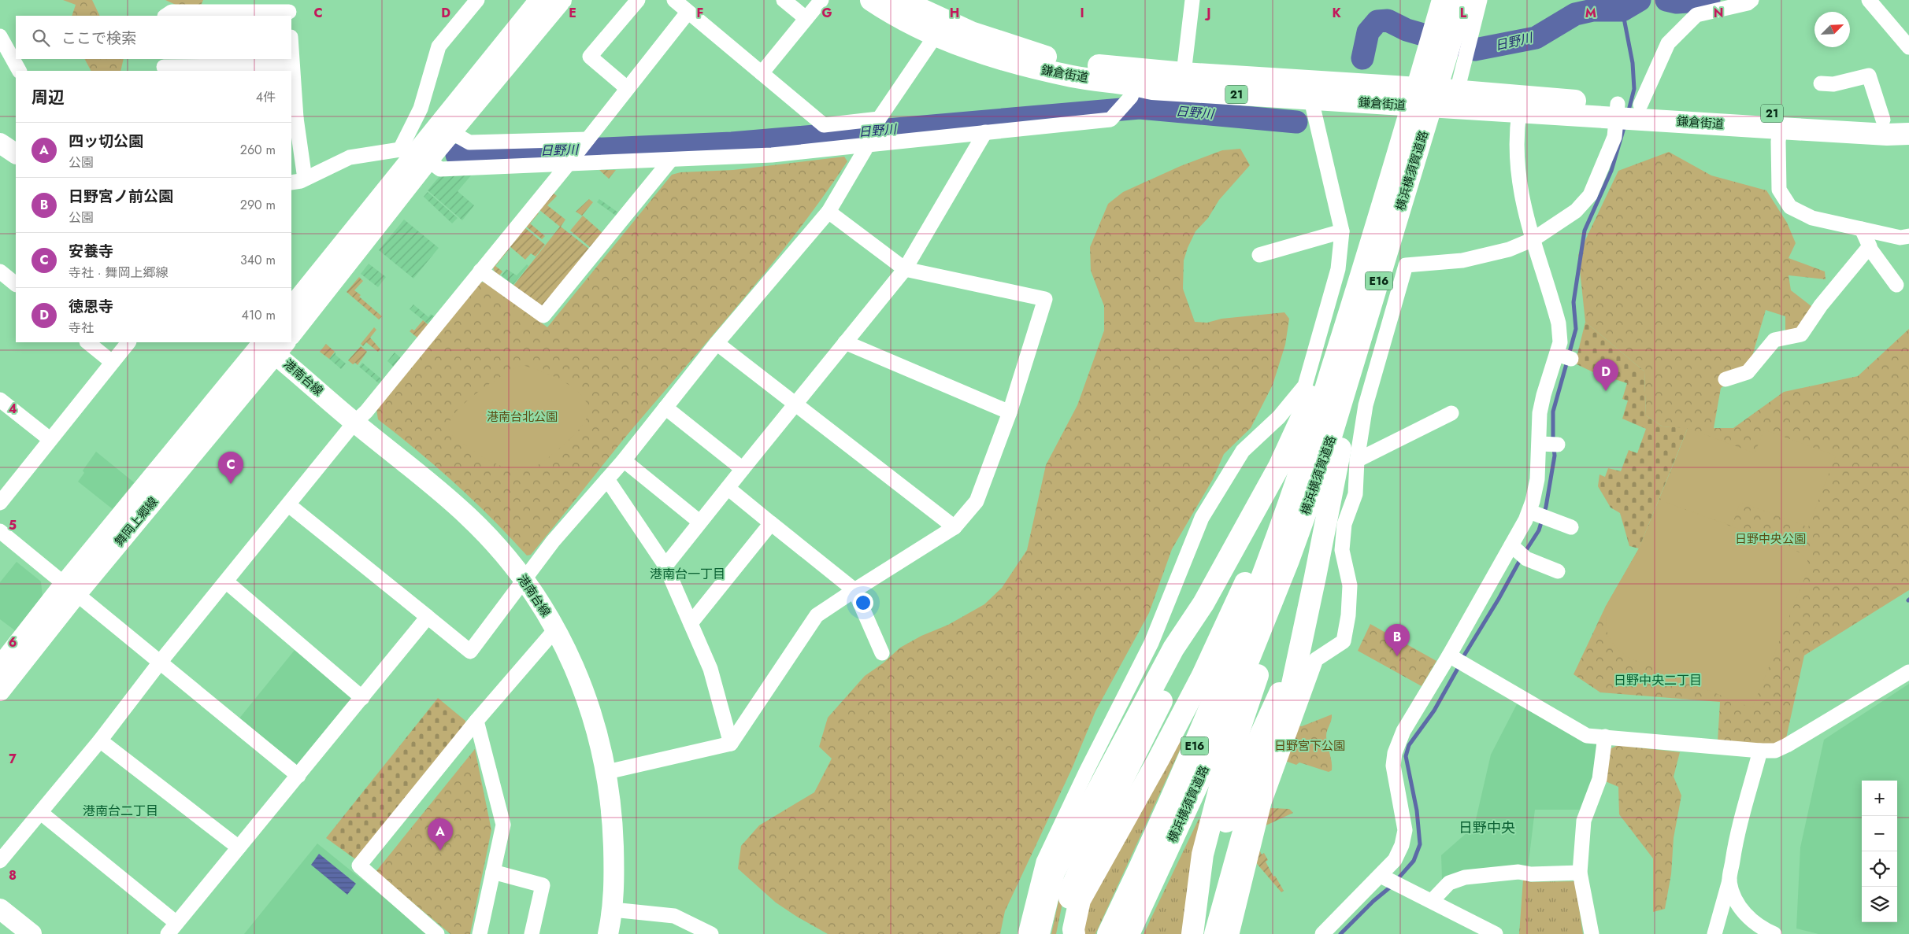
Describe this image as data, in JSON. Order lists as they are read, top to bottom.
{
  "streets": {
    "main road": [
      "鎌倉街道",
      "21",
      "横浜横須賀道路",
      "E16"
    ],
    "street": ["港南台線", "舞岡上郷線"]
  },
  "crossings": [
    ["港南台線", "舞岡上郷線"]
  ],
  "districts": [
    "港南台一丁目",
    "日野中央二丁目",
    "港南台二丁目",
    "日野中央"
  ],
  "water": ["日野川"],
  "parks": ["港南台北公園", "日野中央公園", "日野宮下公園"],
  "north": "top right",
  "page": {
    "search": "ここで検索",
    "heading": ["周辺", "4件"],
    "list": [
      {
        "mark": "A",
        "name": "四ッ切公園",
        "note": "公園",
        "value": "260 m"
      },
      {
        "mark": "B",
        "name": "日野宮ノ前公園",
        "note": "公園",
        "value": "290 m"
      },
      {
        "mark": "C",
        "name": "安養寺",
        "note": "寺社 · 舞岡上郷線",
        "value": "340 m"
      },
      {
        "mark": "D",
        "name": "徳恩寺",
        "note": "寺社",
        "value": "410 m"
      }
    ],
    "pins": [
      "D",
      "C",
      "B",
      "A"
    ],
    "map_buttons": ["+", "−"]
  },
  "grid": {
    "columns": [
      "C",
      "D",
      "E",
      "F",
      "G",
      "H",
      "I",
      "J",
      "K",
      "L",
      "M",
      "N"
    ],
    "rows": [
      "4",
      "5",
      "6",
      "7",
      "8"
    ]
  }
}
